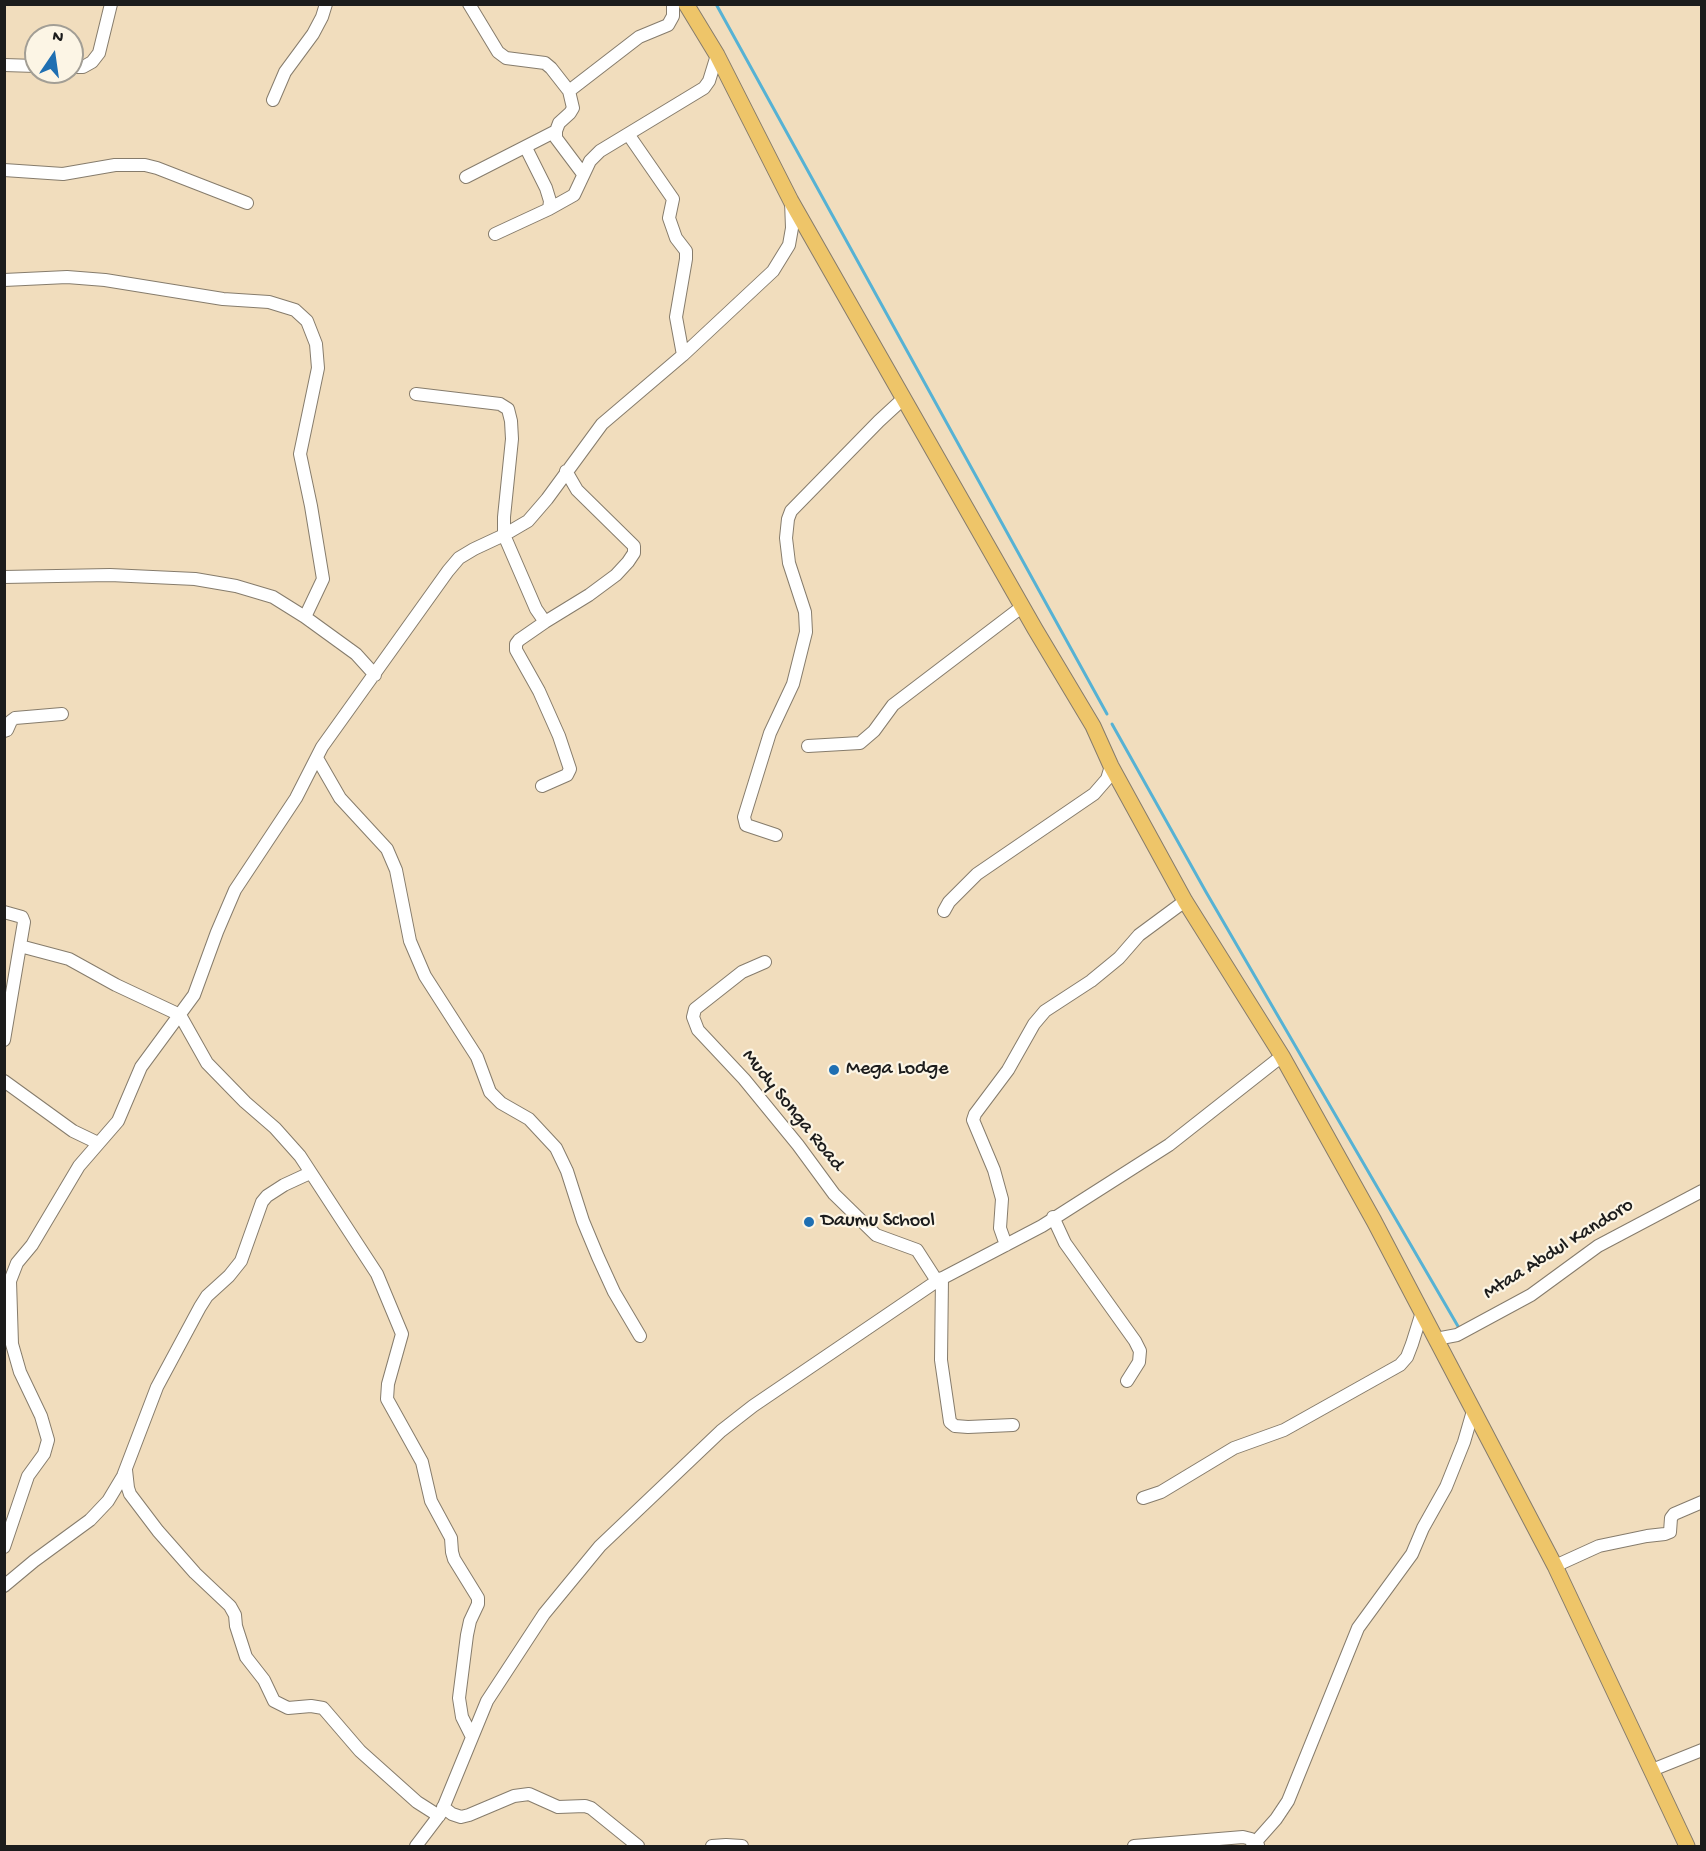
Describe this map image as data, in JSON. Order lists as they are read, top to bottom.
{
  "streets": {
    "street": ["Mudy Songa Road", "Mtaa Abdul Kandoro"]
  },
  "places": ["Mega Lodge", "Daumu School"],
  "north": "top"
}
